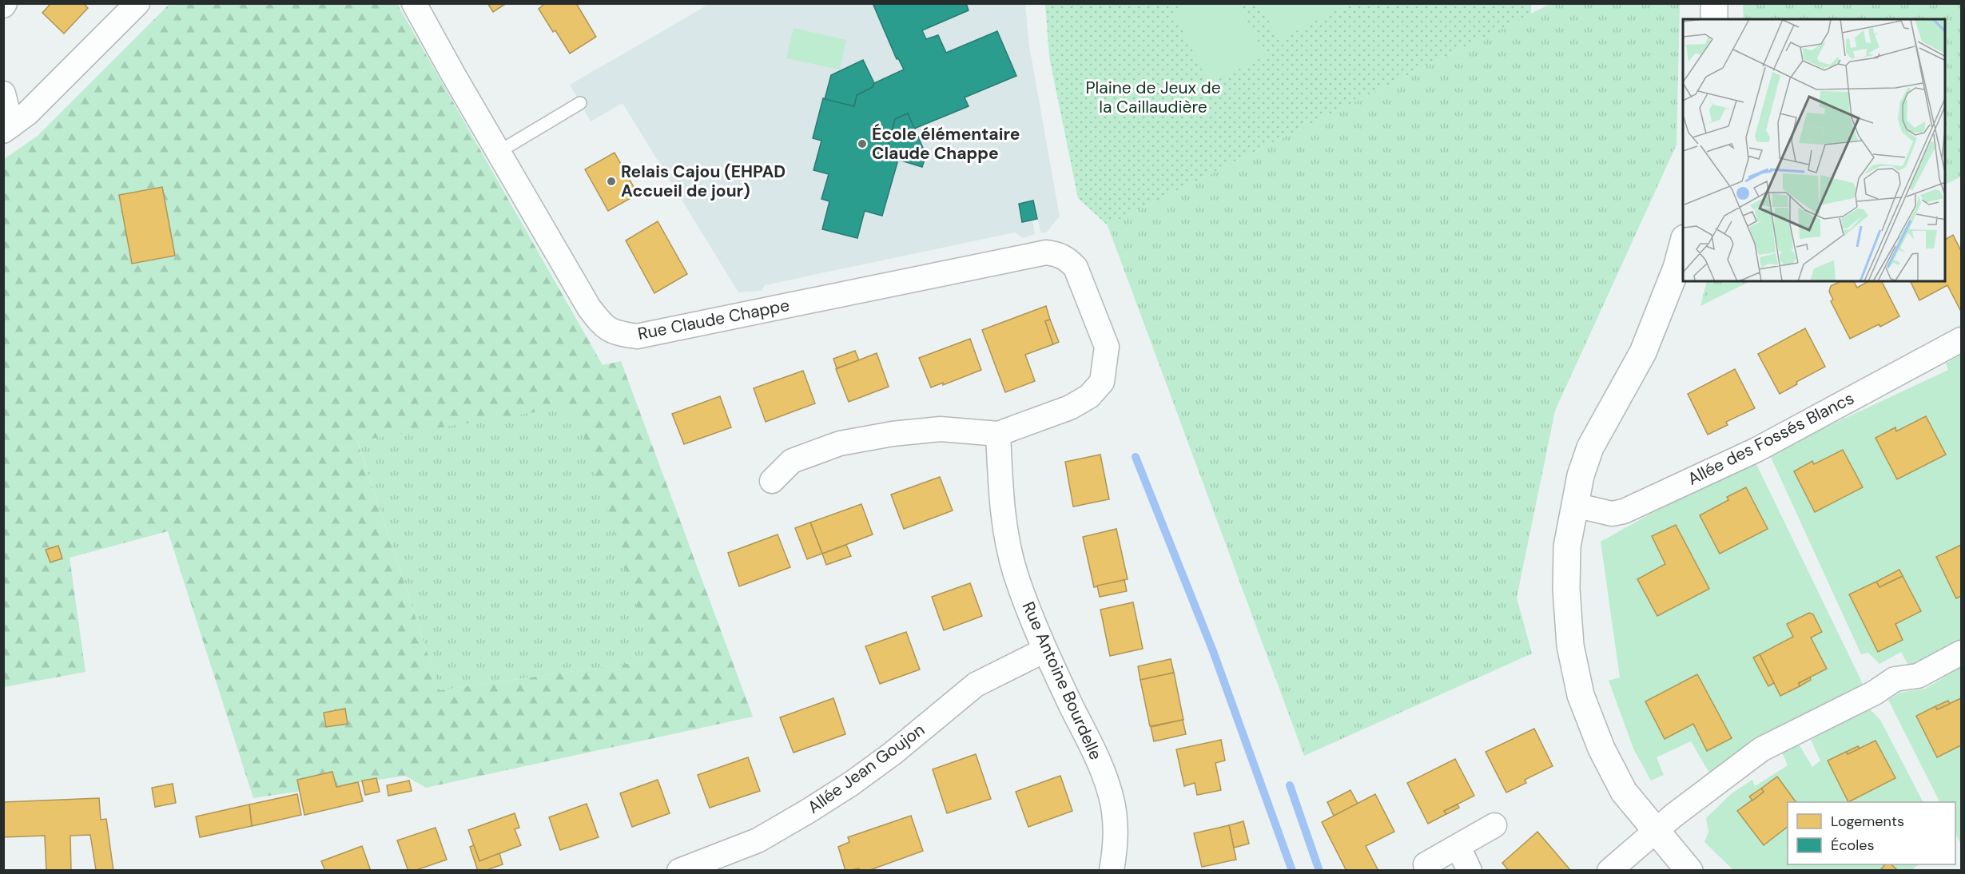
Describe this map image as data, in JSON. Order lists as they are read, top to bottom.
{
  "streets": {
    "street": [
      "Rue Claude Chappe",
      "Allée des Fossés Blancs",
      "Rue Antoine Bourdelle",
      "Allée Jean Goujon"
    ]
  },
  "crossings": [
    ["Rue Claude Chappe", "Rue Antoine Bourdelle"],
    ["Rue Antoine Bourdelle", "Allée Jean Goujon"]
  ],
  "parks": ["Plaine de Jeux de la Caillaudière"],
  "places": ["École élémentaire Claude Chappe", "Relais Cajou (EHPAD Accueil de jour)"],
  "legend": ["Logements", "Écoles"]
}
